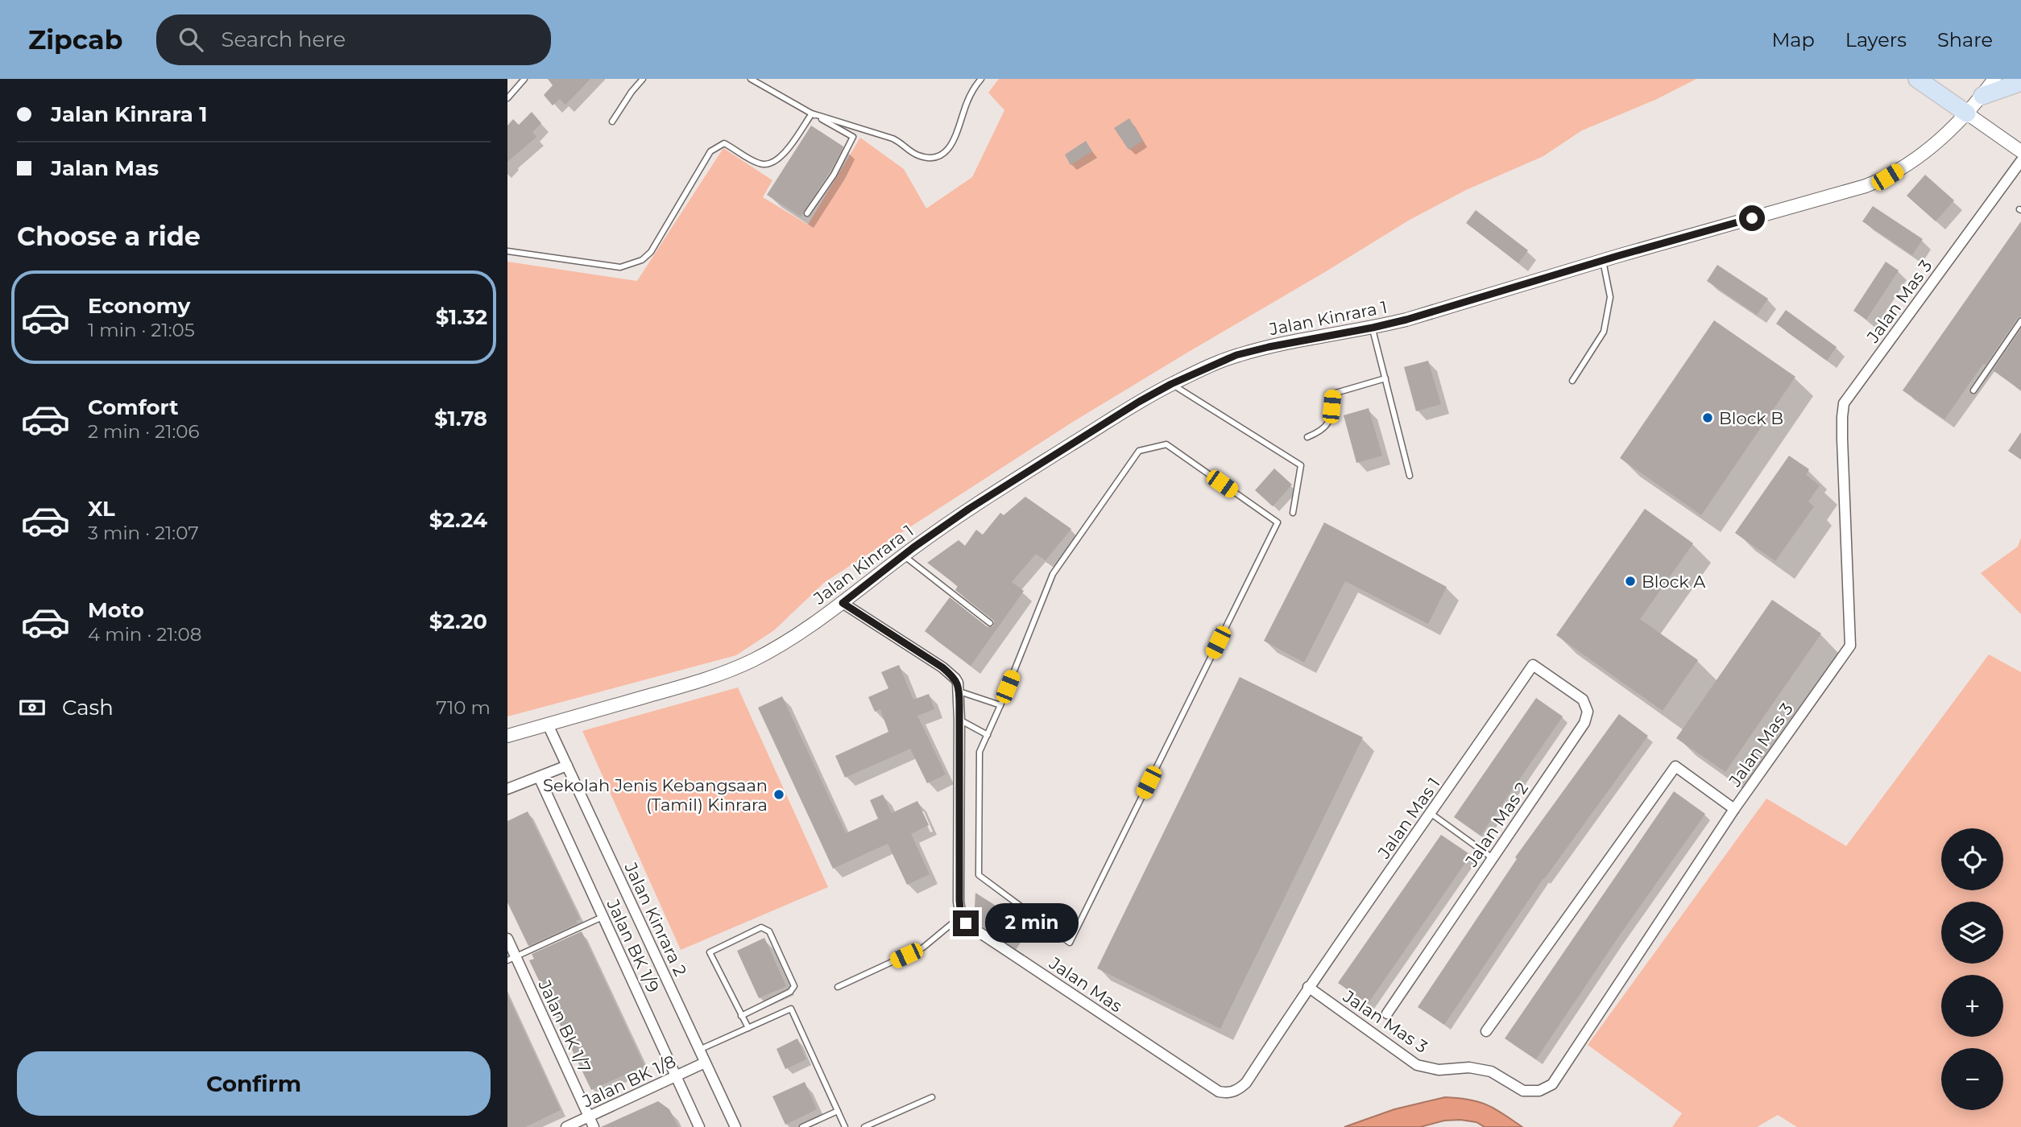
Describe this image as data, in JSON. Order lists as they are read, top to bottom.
{
  "streets": {
    "street": [
      "Jalan Mas 3",
      "Jalan Kinrara 1",
      "Jalan Mas 1",
      "Jalan Mas 2",
      "Jalan Kinrara 2",
      "Jalan BK 1/9",
      "Jalan Mas",
      "Jalan BK 1/7",
      "Jalan BK 1/8"
    ]
  },
  "crossings": [
    ["Jalan Mas 3", "Jalan Mas 1"],
    ["Jalan Mas 3", "Jalan Mas"],
    ["Jalan Kinrara 1", "Jalan Kinrara 2"],
    ["Jalan Mas 1", "Jalan Mas 2"],
    ["Jalan Mas 1", "Jalan Mas"],
    ["Jalan Kinrara 2", "Jalan BK 1/8"],
    ["Jalan BK 1/9", "Jalan BK 1/8"],
    ["Jalan BK 1/7", "Jalan BK 1/8"]
  ],
  "places": ["Block B", "Block A", "Sekolah Jenis Kebangsaan (Tamil) Kinrara"],
  "page": {
    "header": "Zipcab",
    "search": "Search here",
    "nav": ["Map", "Layers", "Share"],
    "banner": ["Jalan Kinrara 1", "Jalan Mas"],
    "heading": "Choose a ride",
    "list": [
      {
        "name": "Economy",
        "note": "1 min · 21:05",
        "value": "$1.32"
      },
      {
        "name": "Comfort",
        "note": "2 min · 21:06",
        "value": "$1.78"
      },
      {
        "name": "XL",
        "note": "3 min · 21:07",
        "value": "$2.24"
      },
      {
        "name": "Moto",
        "note": "4 min · 21:08",
        "value": "$2.20"
      }
    ],
    "pay": ["Cash", "710 m"],
    "map_buttons": ["+", "−"],
    "bubble": "2 min",
    "buttons": "Confirm"
  }
}
